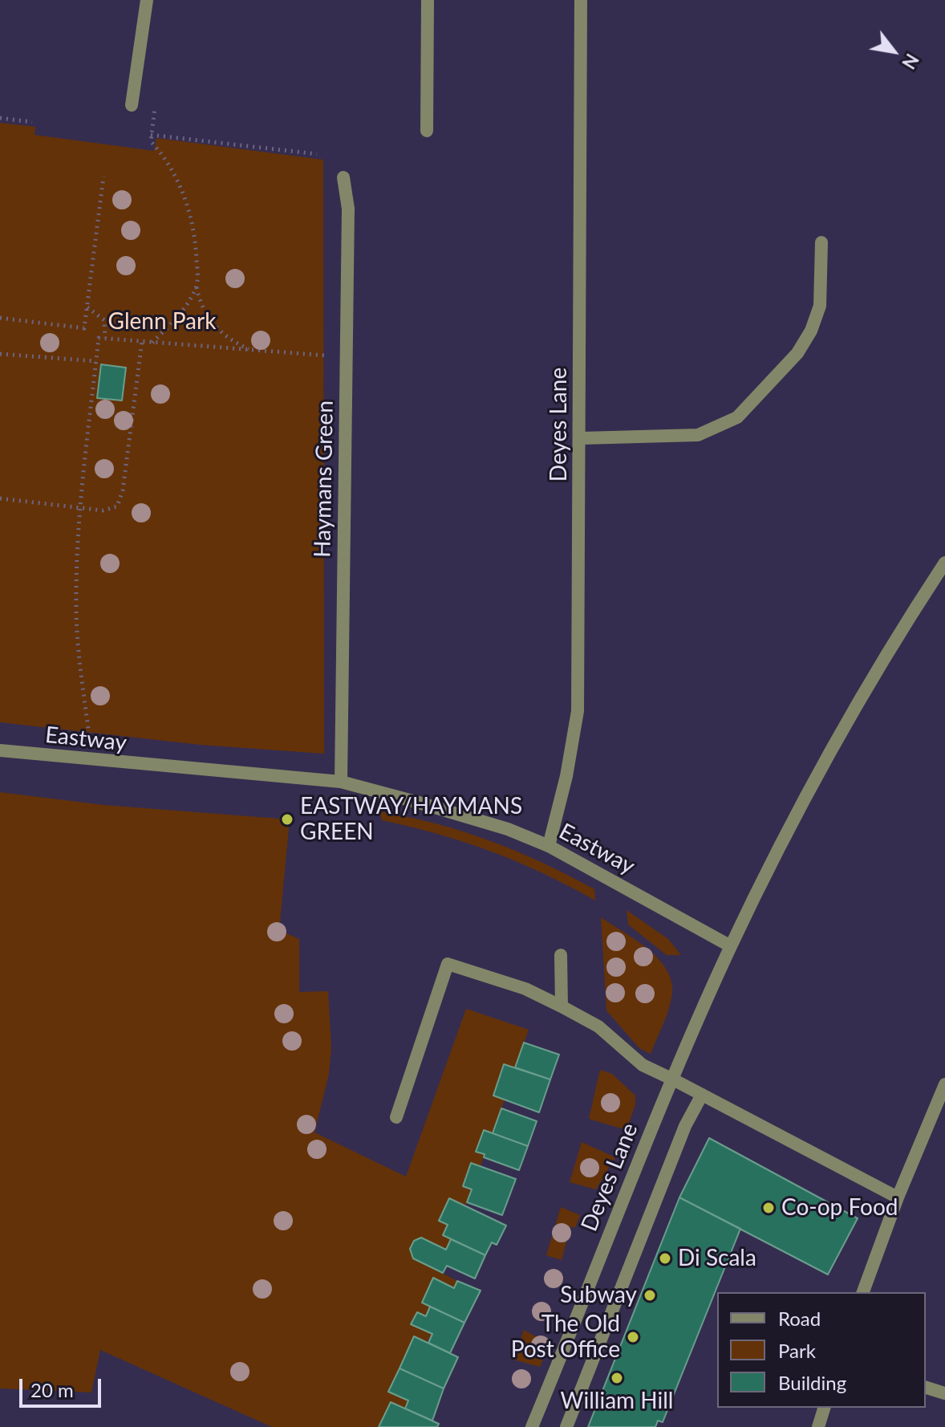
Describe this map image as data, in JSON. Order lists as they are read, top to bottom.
{
  "streets": {
    "street": ["Deyes Lane", "Haymans Green", "Eastway"]
  },
  "crossings": [
    ["Deyes Lane", "Eastway"],
    ["Haymans Green", "Eastway"]
  ],
  "parks": ["Glenn Park"],
  "places": [
    "EASTWAY/HAYMANS GREEN",
    "Co-op Food",
    "Di Scala",
    "Subway",
    "The Old Post Office",
    "William Hill"
  ],
  "legend": ["Road", "Park", "Building"],
  "scale_bar": "20 m",
  "north": "bottom right"
}
